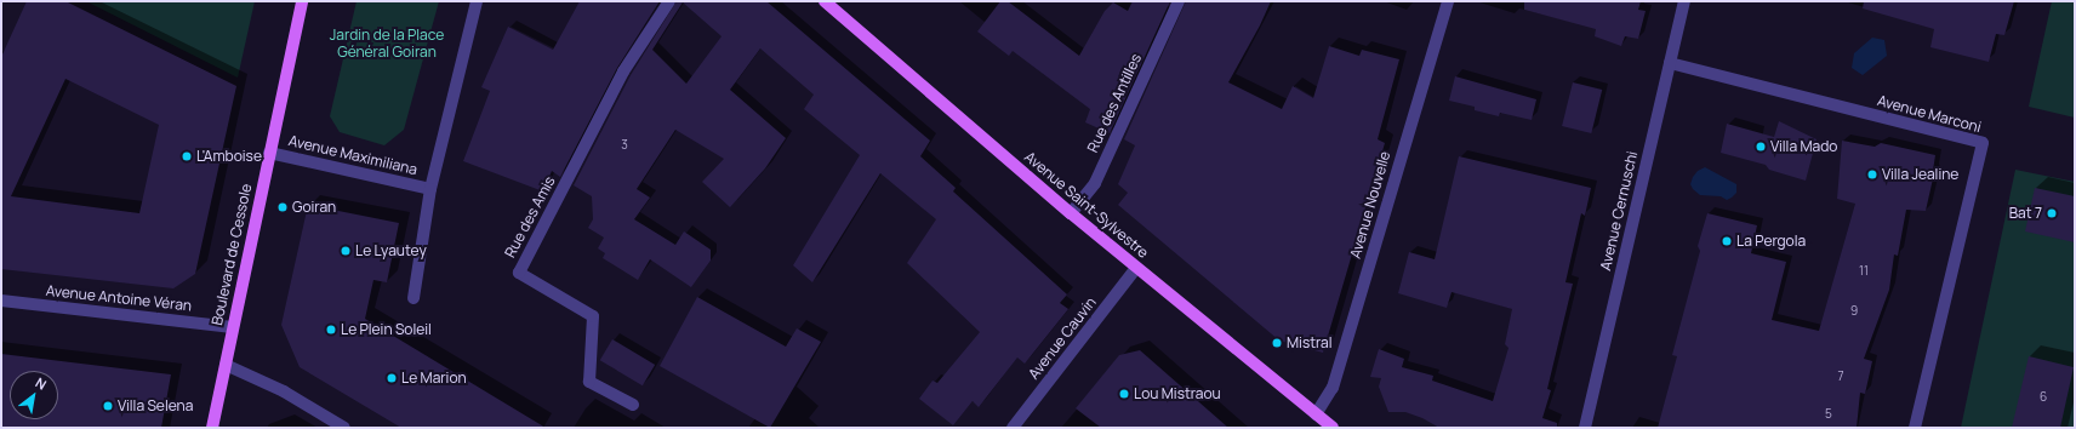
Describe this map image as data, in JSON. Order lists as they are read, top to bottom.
{
  "streets": {
    "main road": ["Avenue Saint-Sylvestre", "Boulevard de Cessole"],
    "street": [
      "Rue des Antilles",
      "Avenue Marconi",
      "Avenue Maximiliana",
      "Avenue Nouvelle",
      "Avenue Cernuschi",
      "Rue des Amis",
      "Avenue Antoine Véran",
      "Avenue Cauvin"
    ]
  },
  "crossings": [
    ["Rue des Antilles", "Avenue Saint-Sylvestre"],
    ["Avenue Marconi", "Avenue Cernuschi"],
    ["Avenue Maximiliana", "Boulevard de Cessole"],
    ["Avenue Saint-Sylvestre", "Avenue Nouvelle"],
    ["Avenue Saint-Sylvestre", "Avenue Cauvin"],
    ["Boulevard de Cessole", "Avenue Antoine Véran"]
  ],
  "parks": ["Jardin de la Place Général Goiran"],
  "places": [
    "Villa Mado",
    "L'Amboise",
    "Villa Jealine",
    "Goiran",
    "Bat 7",
    "La Pergola",
    "Le Lyautey",
    "Le Plein Soleil",
    "Mistral",
    "Le Marion",
    "Lou Mistraou",
    "Villa Selena"
  ],
  "house_numbers": [
    "3",
    "11",
    "9",
    "7",
    "6",
    "5"
  ],
  "north": "top right"
}
